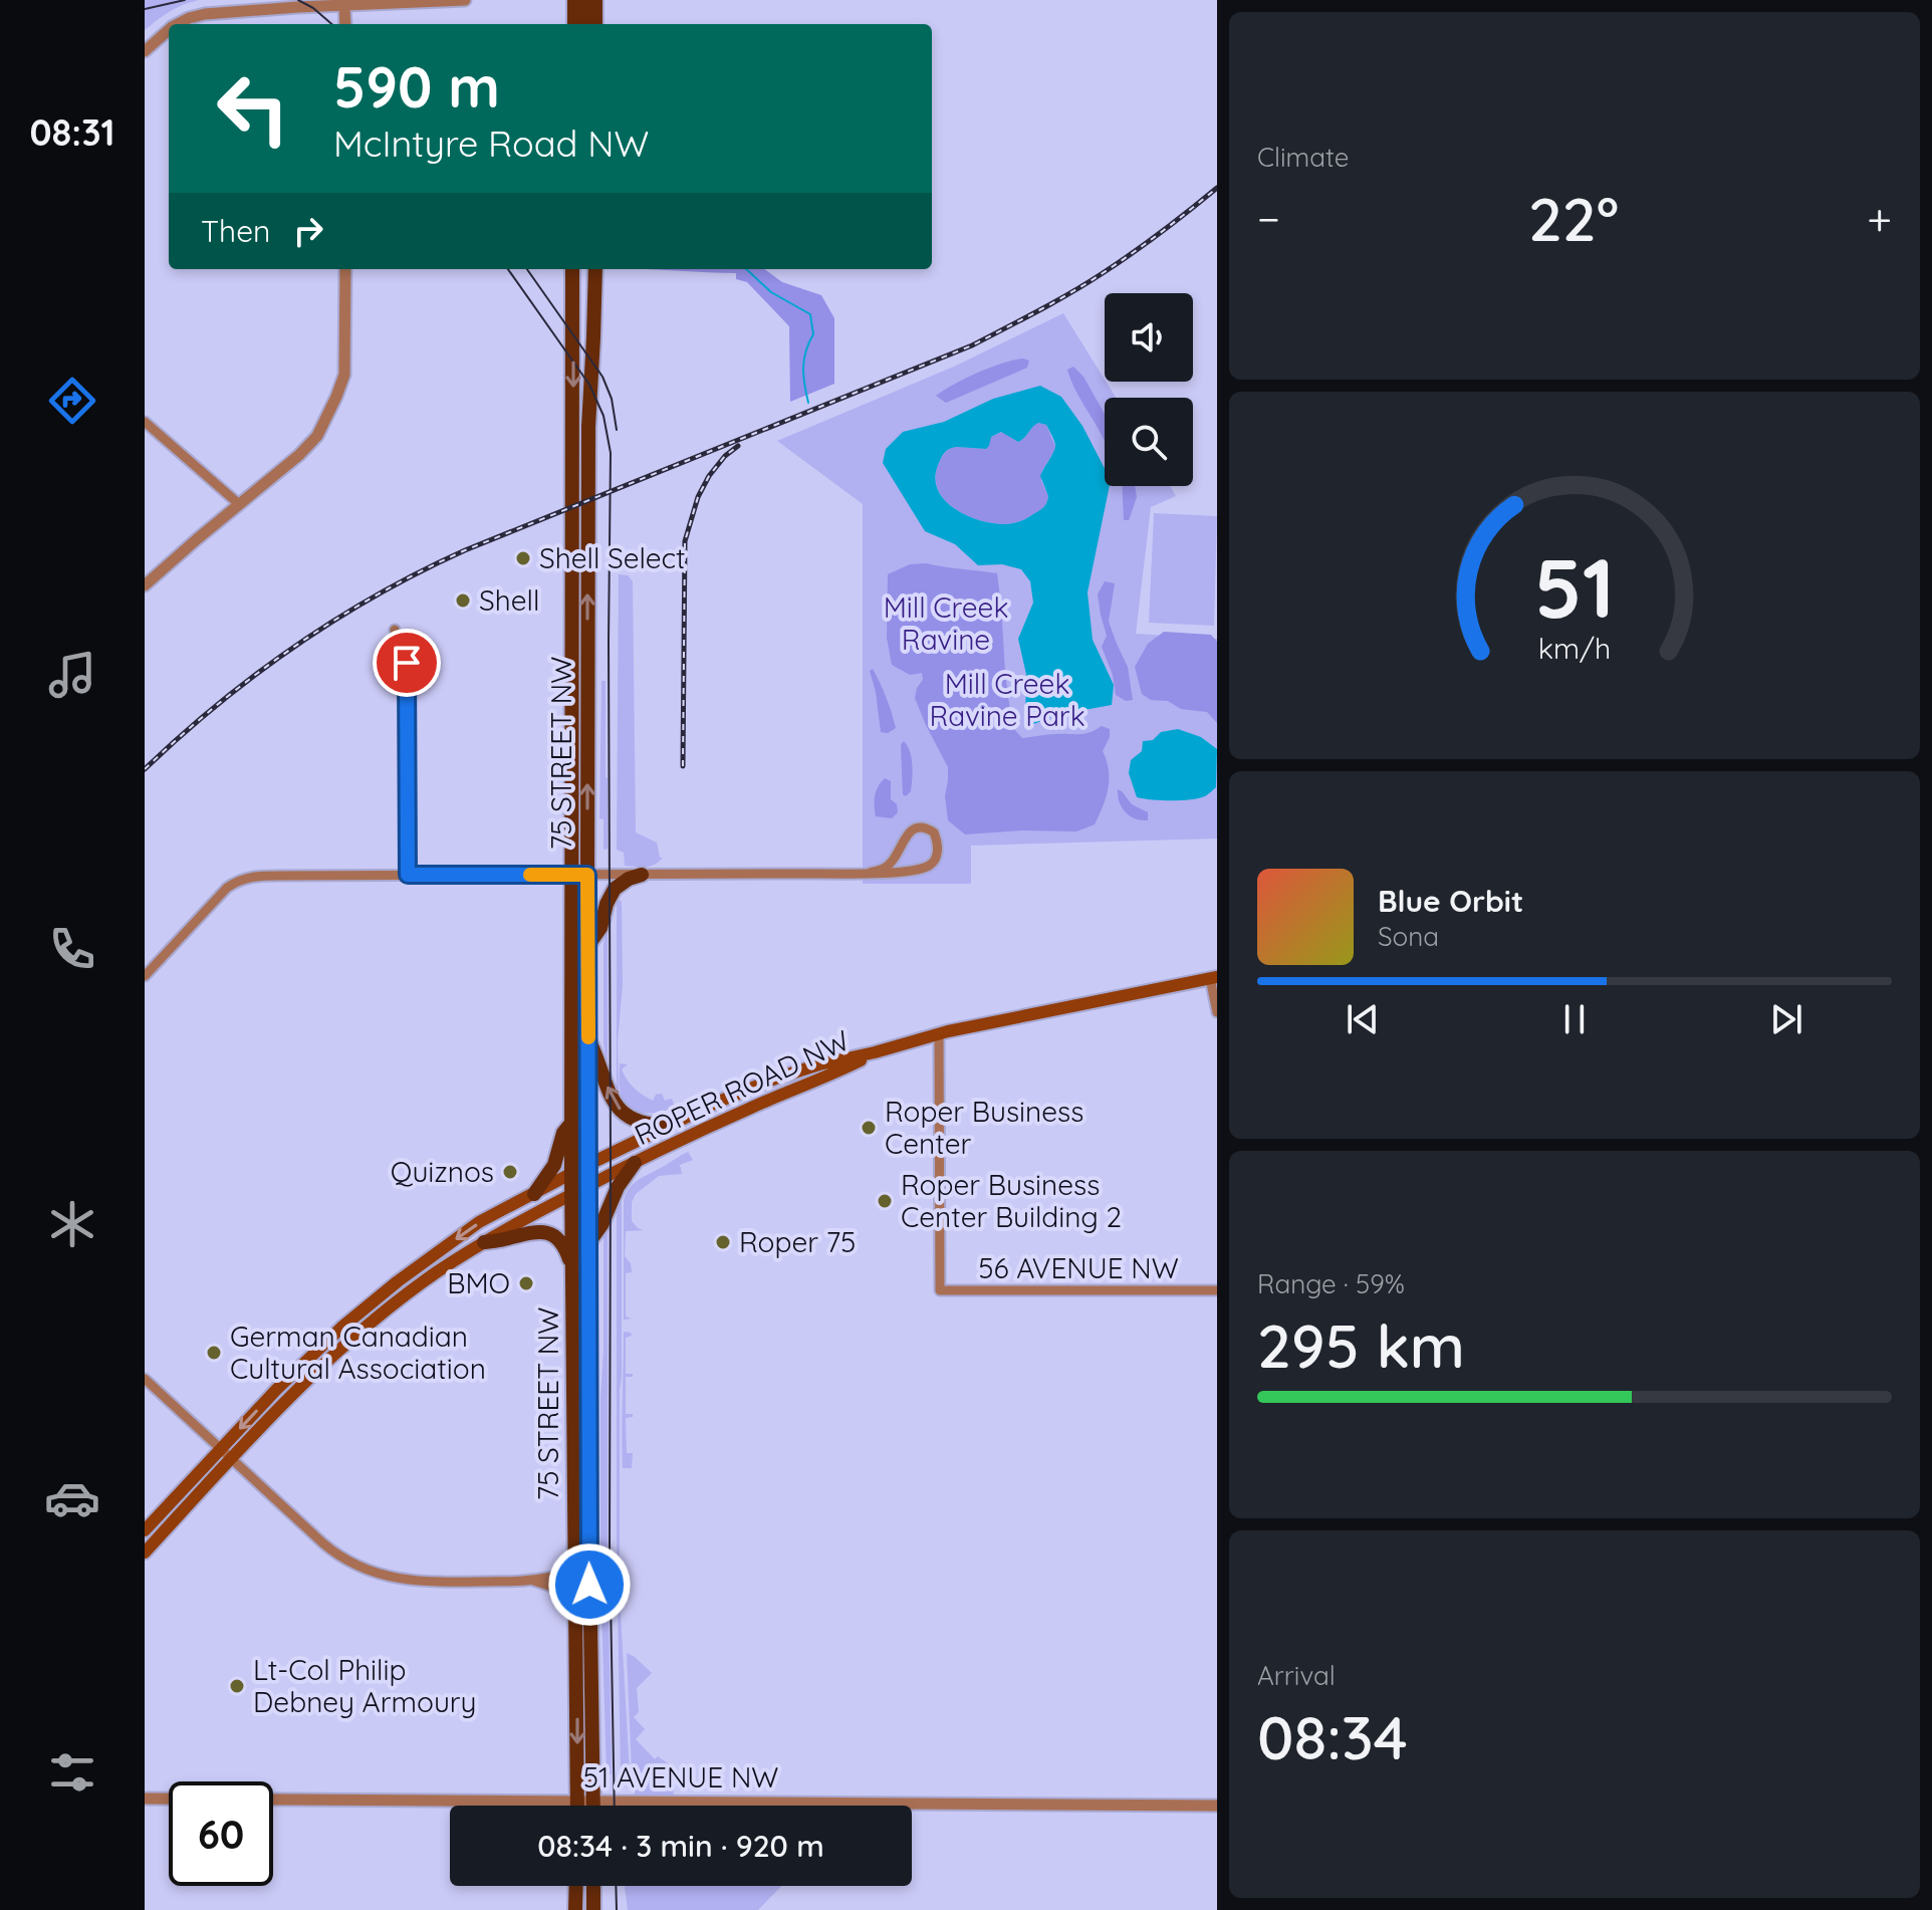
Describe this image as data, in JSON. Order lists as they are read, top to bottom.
{
  "streets": {
    "main road": ["75 STREET NW", "ROPER ROAD NW"],
    "street": ["56 AVENUE NW", "51 AVENUE NW"]
  },
  "crossings": [
    ["75 STREET NW", "ROPER ROAD NW"],
    ["75 STREET NW", "51 AVENUE NW"],
    ["ROPER ROAD NW", "56 AVENUE NW"]
  ],
  "parks": ["Mill Creek Ravine", "Mill Creek Ravine Park"],
  "places": [
    "Shell Select",
    "Shell",
    "Roper Business Center",
    "Quiznos",
    "Roper Business Center Building 2",
    "Roper 75",
    "BMO",
    "German Canadian Cultural Association",
    "Lt-Col Philip Debney Armoury"
  ],
  "page": {
    "tabs": "08:31",
    "tile": [
      "Climate",
      ["Range · 59%", "295 km"],
      ["Arrival", "08:34"]
    ],
    "turn": ["590 m", "McIntyre Road NW"],
    "heat": ["−", "22°", "+"],
    "then": "Then",
    "song": ["Blue Orbit", "Sona"],
    "limit": "60",
    "trip": "08:34 · 3 min · 920 m",
    "gauge": ["51", "km/h"]
  }
}
